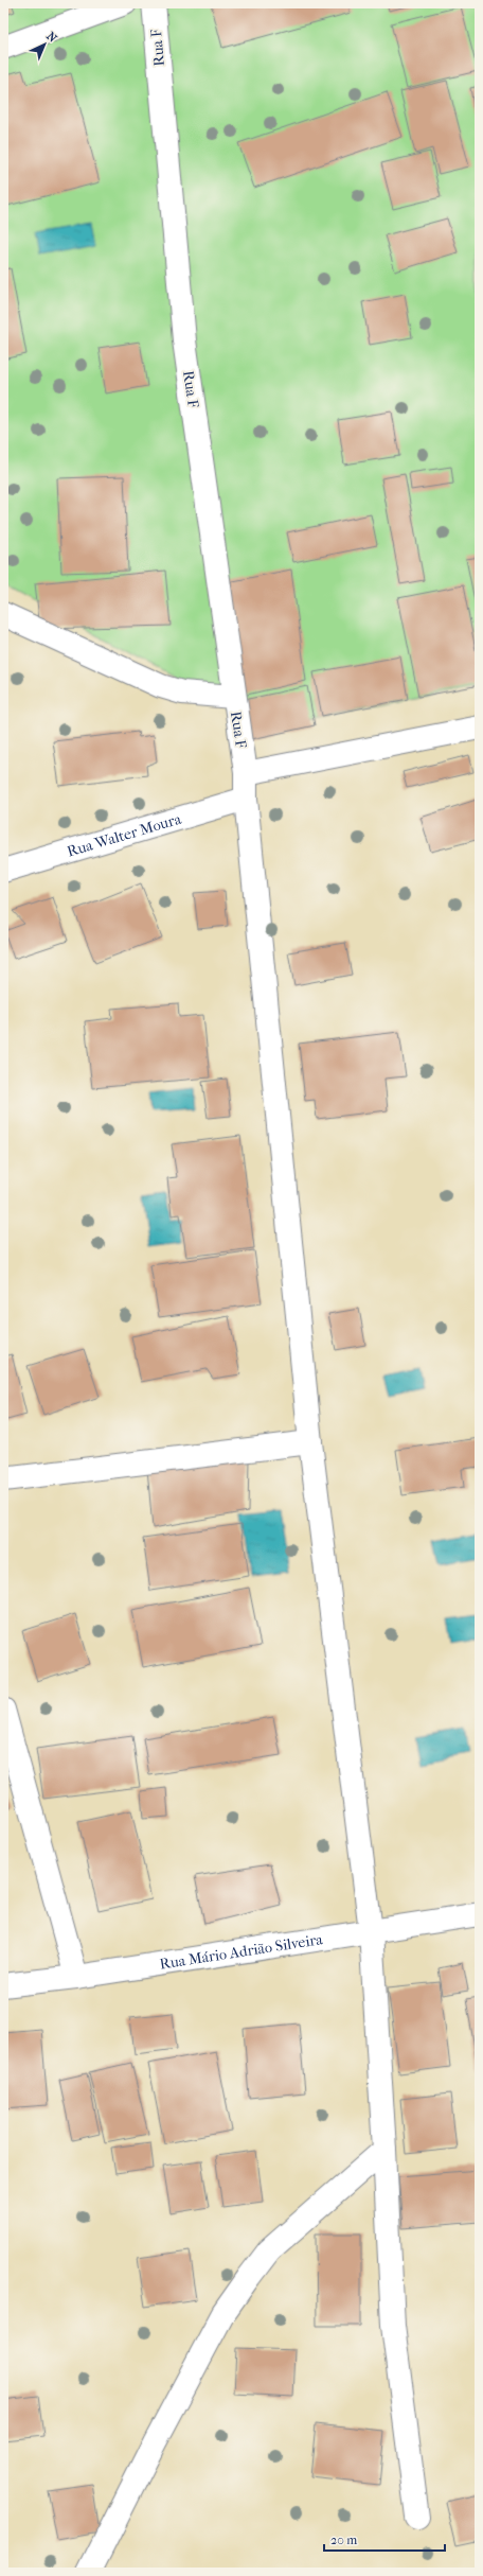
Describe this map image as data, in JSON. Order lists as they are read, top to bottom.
{
  "streets": {
    "street": ["Rua F", "Rua Walter Moura", "Rua Mário Adrião Silveira"]
  },
  "crossings": [
    ["Rua F", "Rua Walter Moura"],
    ["Rua F", "Rua Mário Adrião Silveira"]
  ],
  "scale_bar": "20 m",
  "north": "top right"
}
